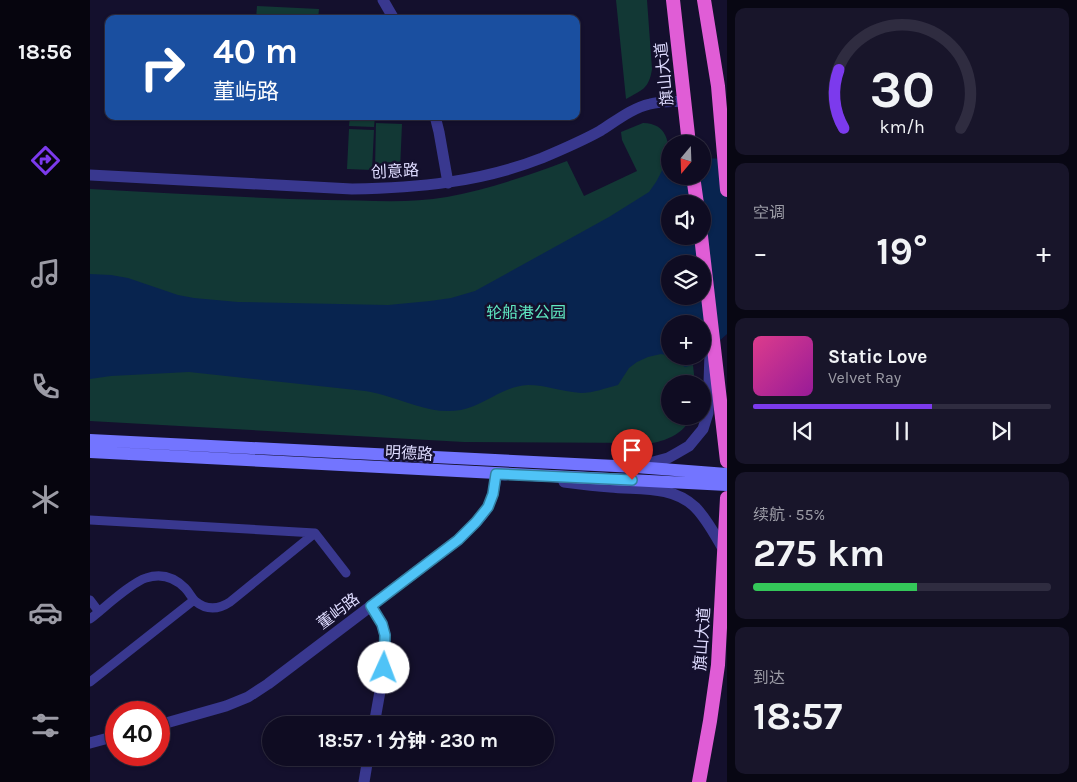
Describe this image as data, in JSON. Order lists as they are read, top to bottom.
{
  "streets": {
    "highway": ["旗山大道"],
    "main road": ["明德路"],
    "street": ["创意路", "董屿路"]
  },
  "crossings": [
    ["旗山大道", "创意路"],
    ["明德路", "董屿路"]
  ],
  "parks": ["轮船港公园"],
  "north": "bottom",
  "page": {
    "tabs": "18:56",
    "turn": ["40 m", "董屿路"],
    "map_buttons": ["+", "−"],
    "tile": [
      "空调",
      ["续航 · 55%", "275 km"],
      ["到达", "18:57"]
    ],
    "heat": ["−", "19°", "+"],
    "song": ["Static Love", "Velvet Ray"],
    "limit": "40",
    "trip": "18:57 · 1 分钟 · 230 m",
    "gauge": ["30", "km/h"]
  }
}
